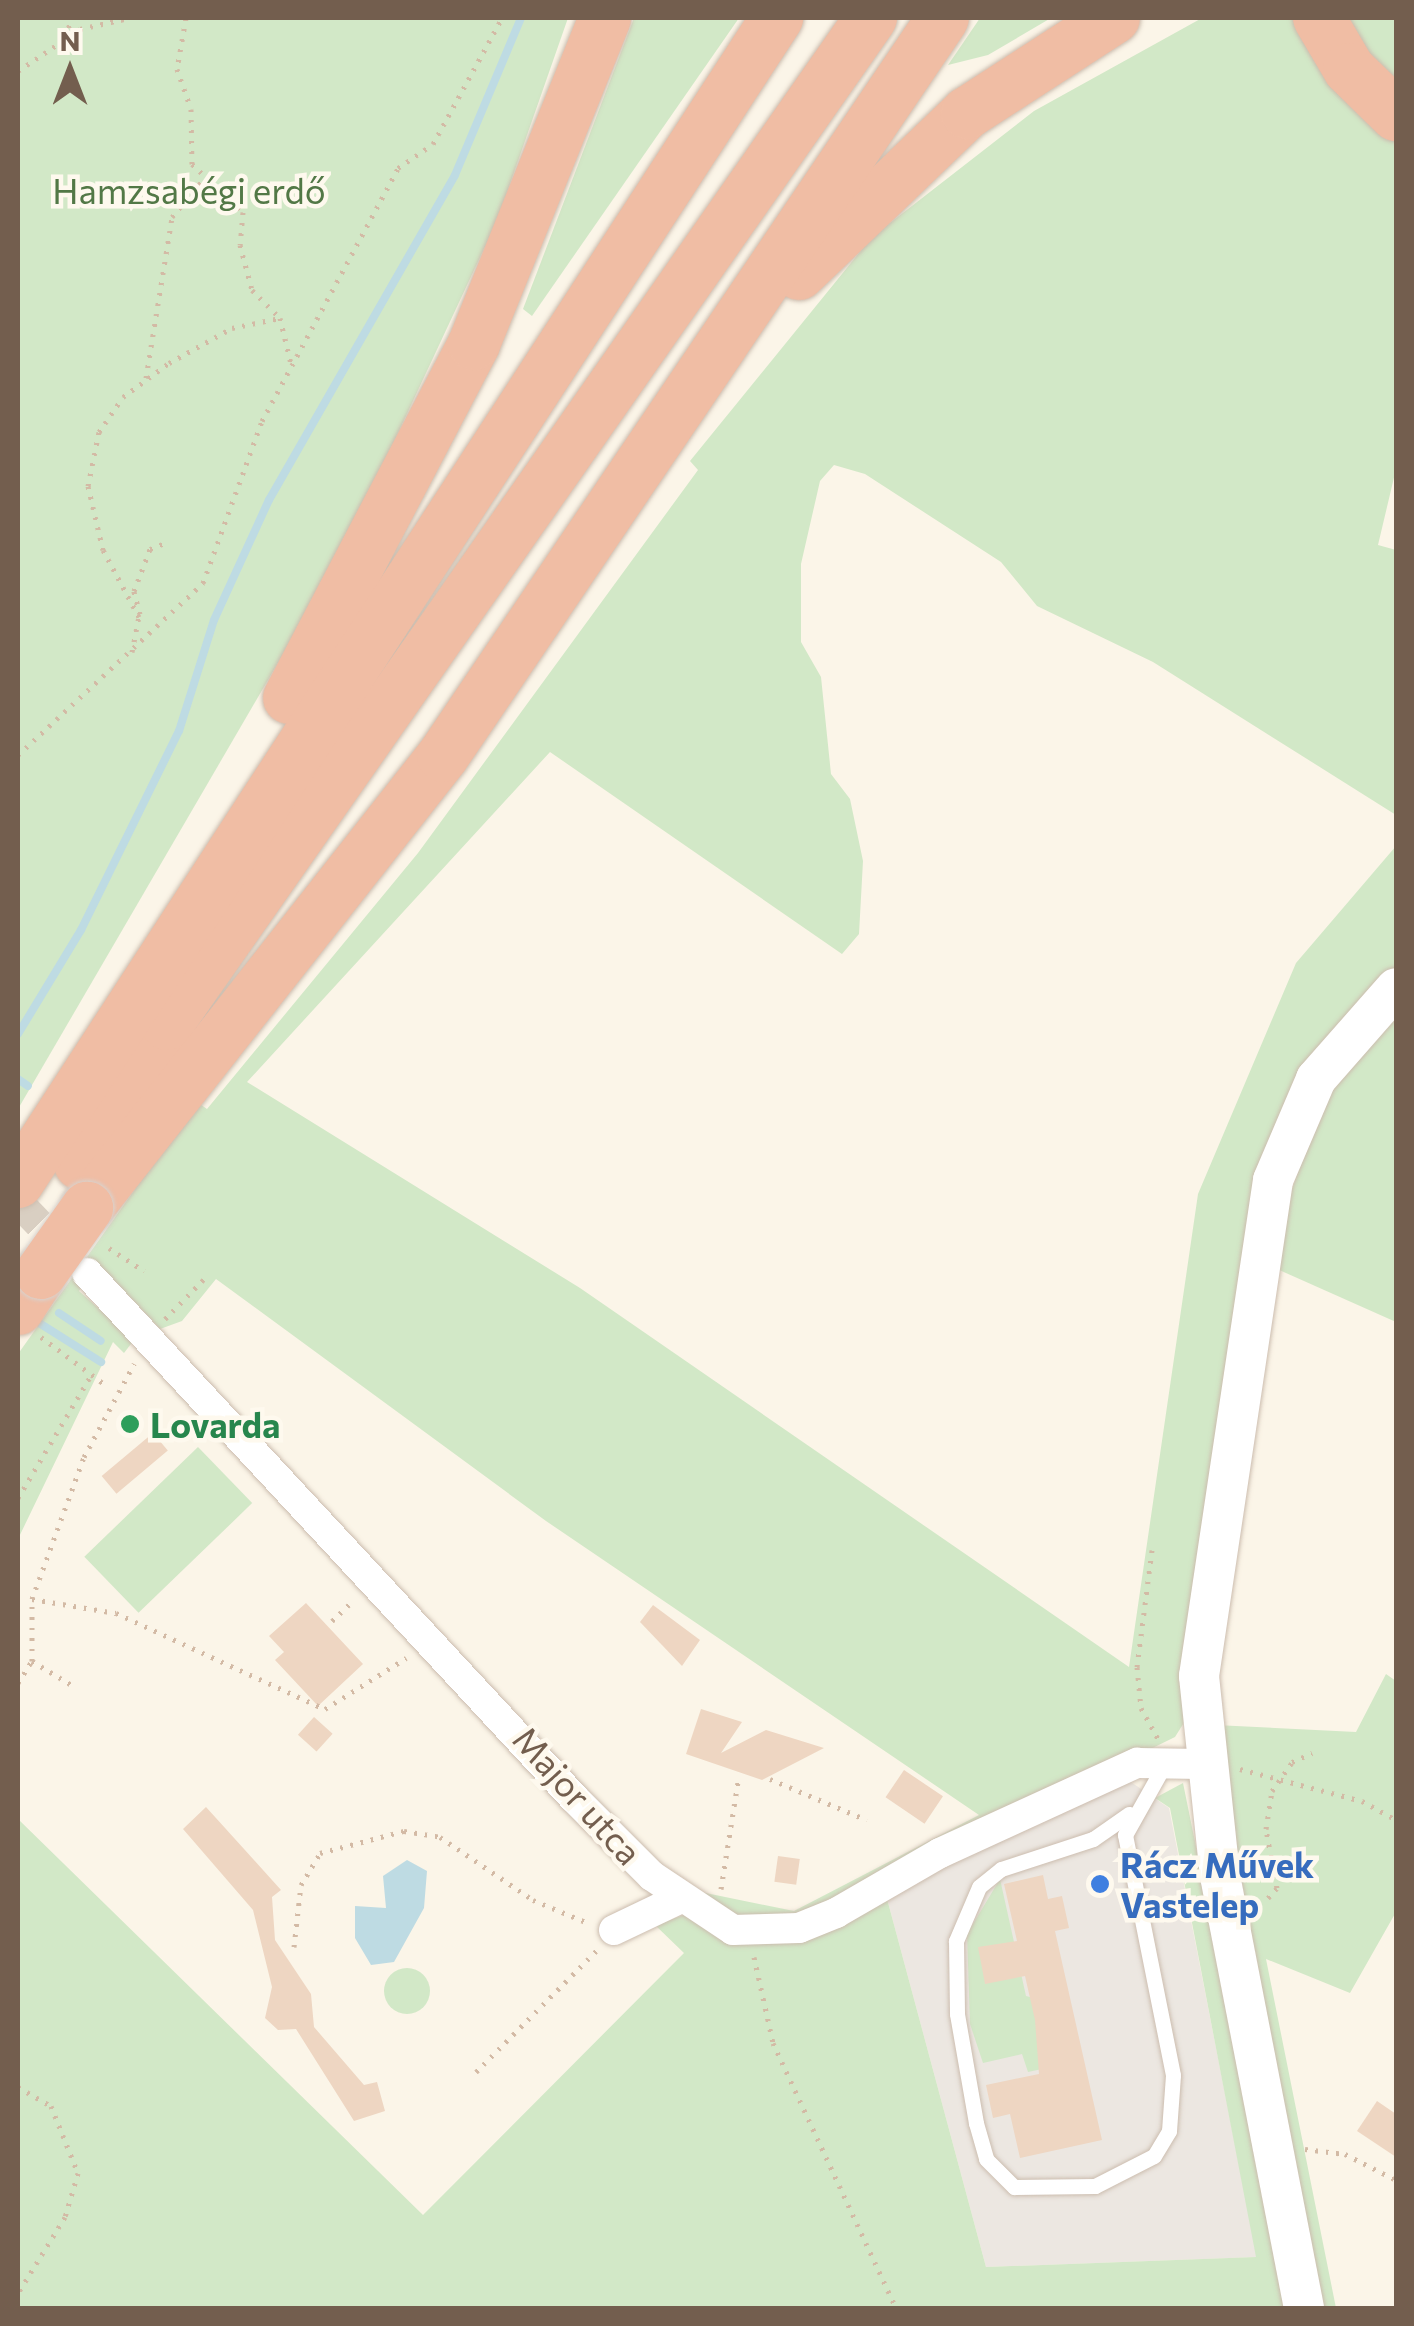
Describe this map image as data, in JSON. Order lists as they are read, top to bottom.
{
  "streets": {
    "street": ["Major utca"]
  },
  "parks": ["Hamzsabégi erdő"],
  "places": ["Lovarda", "Rácz Művek Vastelep"],
  "north": "top"
}
